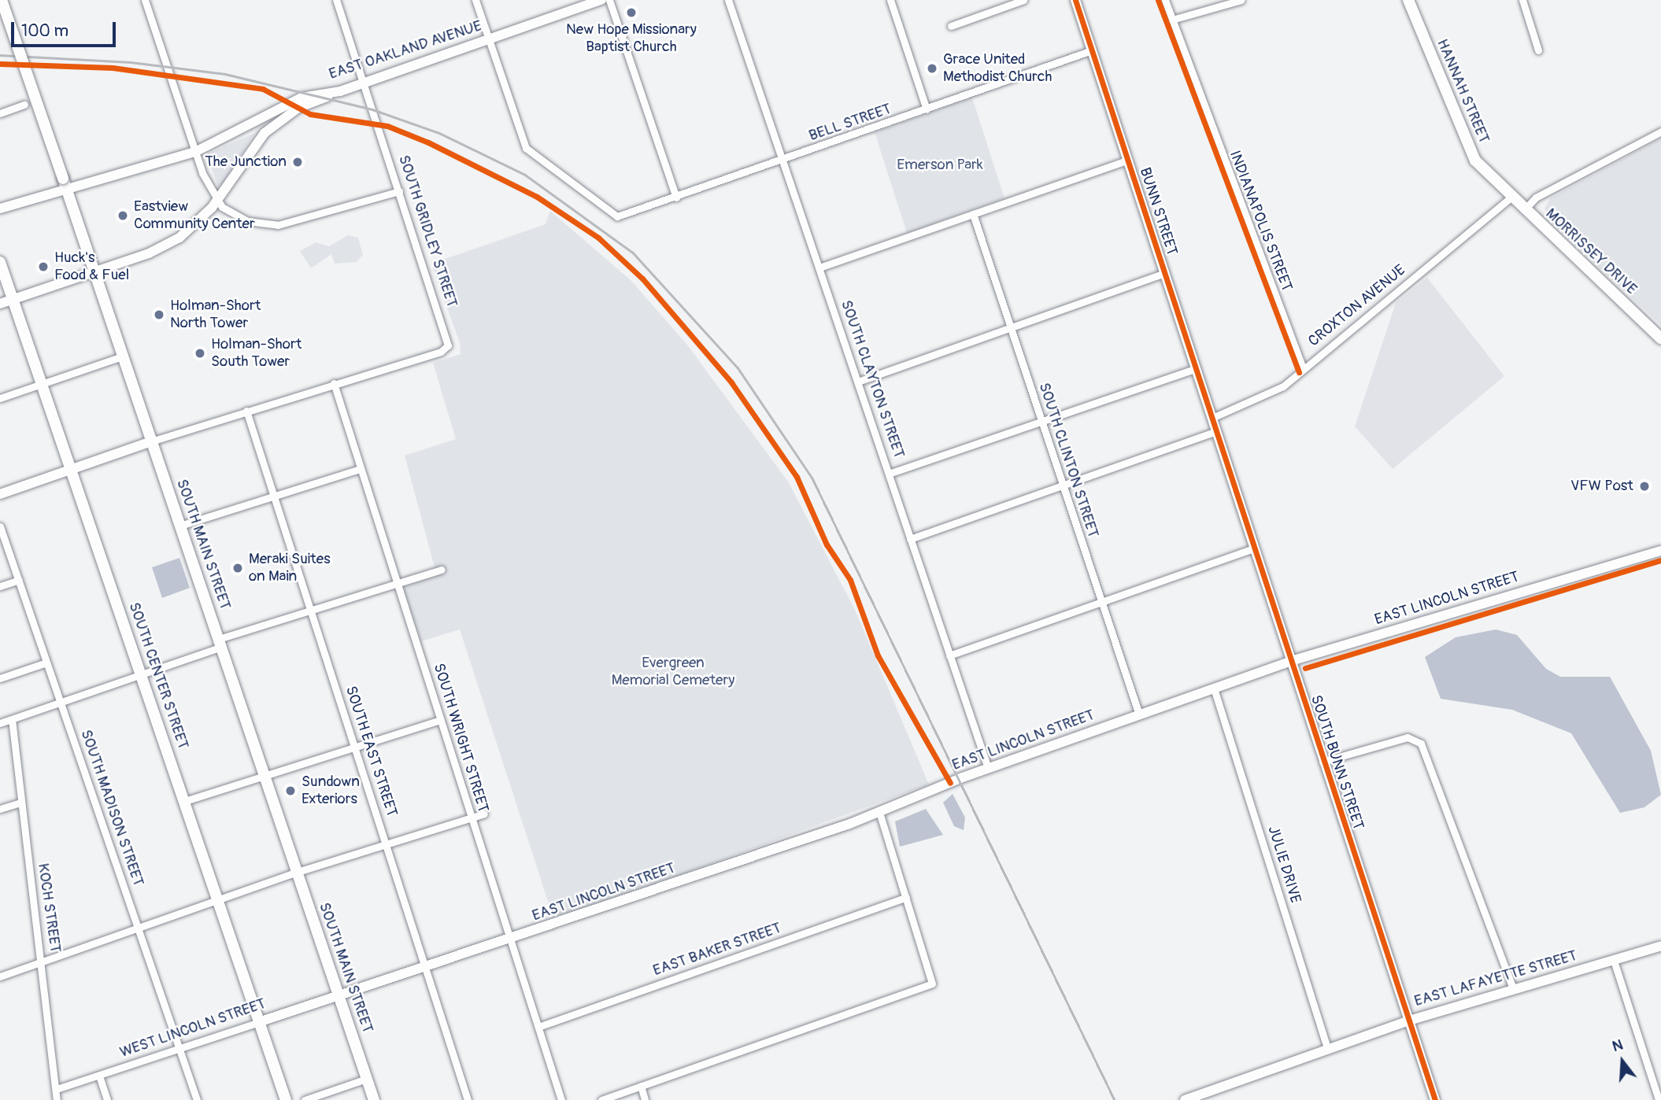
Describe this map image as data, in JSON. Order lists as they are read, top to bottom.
{
  "streets": {
    "main road": [
      "EAST OAKLAND AVENUE",
      "HANNAH STREET",
      "BUNN STREET",
      "MORRISSEY DRIVE",
      "SOUTH MAIN STREET",
      "EAST LINCOLN STREET",
      "SOUTH CENTER STREET",
      "SOUTH BUNN STREET",
      "EAST LAFAYETTE STREET",
      "WEST LINCOLN STREET"
    ],
    "street": [
      "BELL STREET",
      "INDIANAPOLIS STREET",
      "SOUTH GRIDLEY STREET",
      "CROXTON AVENUE",
      "SOUTH CLAYTON STREET",
      "SOUTH CLINTON STREET",
      "SOUTH WRIGHT STREET",
      "SOUTH EAST STREET",
      "SOUTH MADISON STREET",
      "JULIE DRIVE",
      "KOCH STREET",
      "EAST BAKER STREET"
    ]
  },
  "crossings": [
    ["EAST OAKLAND AVENUE", "BELL STREET"],
    ["EAST OAKLAND AVENUE", "SOUTH GRIDLEY STREET"],
    ["EAST OAKLAND AVENUE", "SOUTH MAIN STREET"],
    ["HANNAH STREET", "MORRISSEY DRIVE"],
    ["HANNAH STREET", "CROXTON AVENUE"],
    ["BELL STREET", "BUNN STREET"],
    ["BELL STREET", "SOUTH CLAYTON STREET"],
    ["BUNN STREET", "CROXTON AVENUE"],
    ["BUNN STREET", "SOUTH BUNN STREET"],
    ["INDIANAPOLIS STREET", "CROXTON AVENUE"],
    ["SOUTH GRIDLEY STREET", "SOUTH WRIGHT STREET"],
    ["SOUTH CLAYTON STREET", "EAST LINCOLN STREET"],
    ["SOUTH CLINTON STREET", "EAST LINCOLN STREET"],
    ["SOUTH MAIN STREET", "EAST LINCOLN STREET"],
    ["SOUTH MAIN STREET", "WEST LINCOLN STREET"],
    ["EAST LINCOLN STREET", "SOUTH WRIGHT STREET"],
    ["EAST LINCOLN STREET", "SOUTH EAST STREET"],
    ["EAST LINCOLN STREET", "SOUTH BUNN STREET"],
    ["EAST LINCOLN STREET", "JULIE DRIVE"],
    ["EAST LINCOLN STREET", "WEST LINCOLN STREET"],
    ["SOUTH CENTER STREET", "WEST LINCOLN STREET"],
    ["SOUTH WRIGHT STREET", "EAST BAKER STREET"],
    ["SOUTH BUNN STREET", "EAST LAFAYETTE STREET"],
    ["SOUTH MADISON STREET", "WEST LINCOLN STREET"],
    ["JULIE DRIVE", "EAST LAFAYETTE STREET"],
    ["KOCH STREET", "WEST LINCOLN STREET"]
  ],
  "parks": ["Emerson Park", "Evergreen Memorial Cemetery"],
  "places": [
    "New Hope Missionary Baptist Church",
    "Grace United Methodist Church",
    "The Junction",
    "Eastview Community Center",
    "Huck's Food & Fuel",
    "Holman-Short North Tower",
    "Holman-Short South Tower",
    "VFW Post",
    "Meraki Suites on Main",
    "Sundown Exteriors"
  ],
  "scale_bar": "100 m",
  "north": "top"
}
